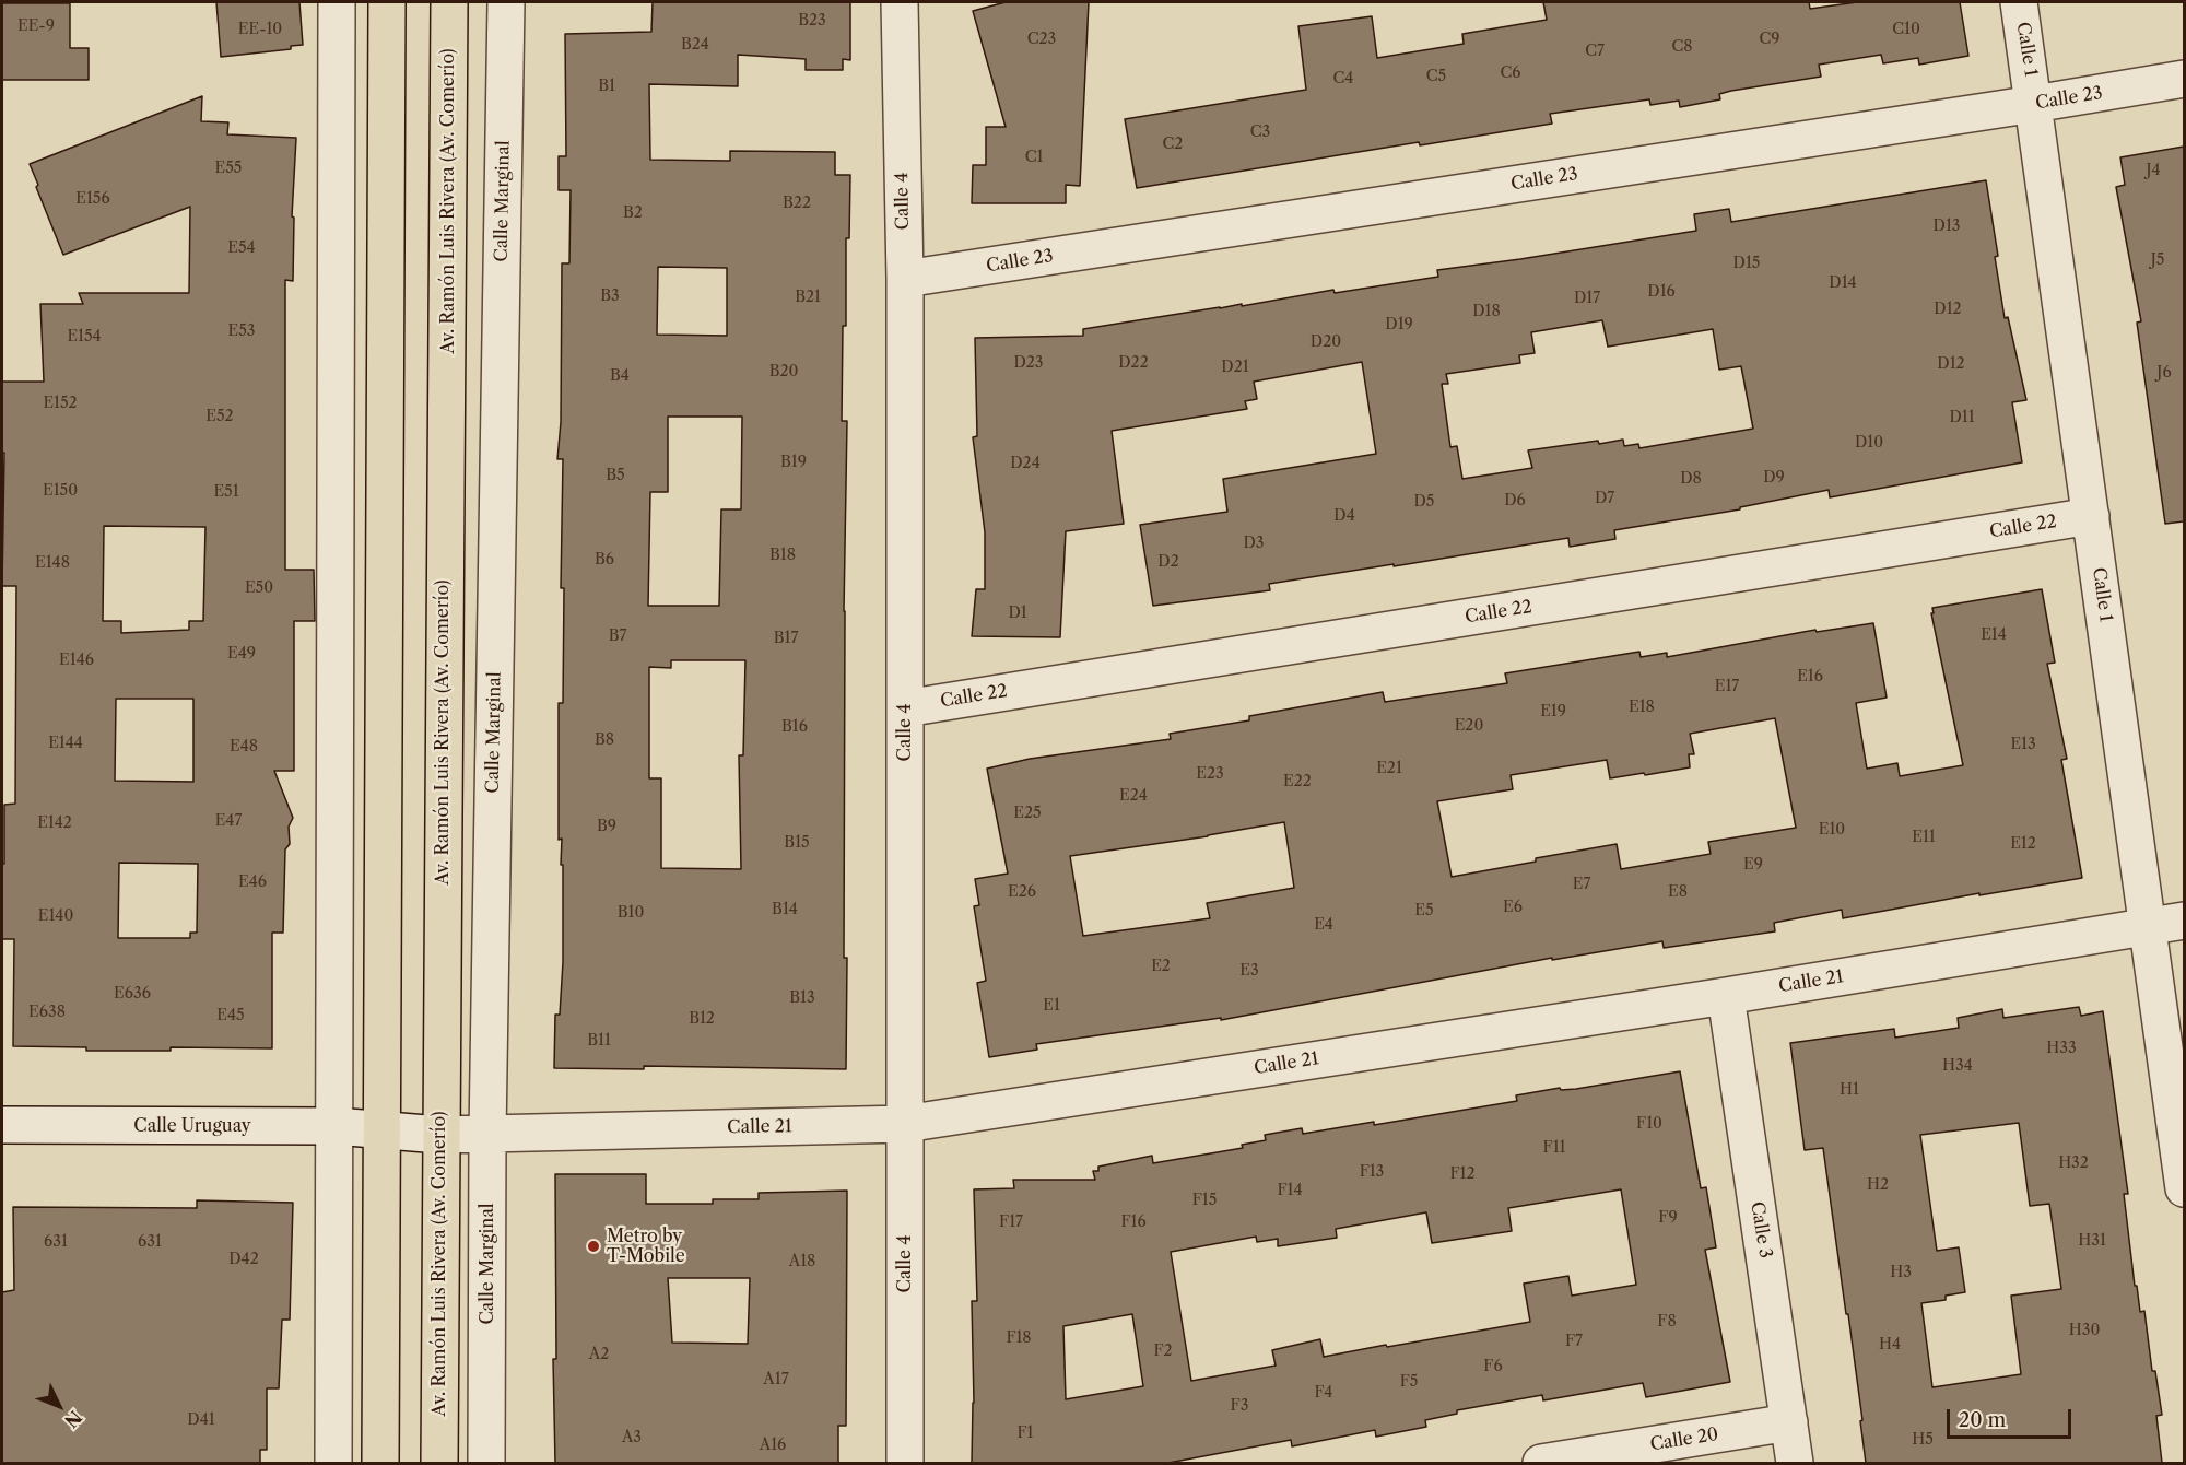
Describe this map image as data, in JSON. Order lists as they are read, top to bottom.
{
  "streets": {
    "main road": ["Av. Ramón Luis Rivera (Av. Comerío)"],
    "street": [
      "Calle 1",
      "Calle 23",
      "Calle Marginal",
      "Calle 4",
      "Calle 22",
      "Calle 21",
      "Calle Uruguay",
      "Calle 3",
      "Calle 20"
    ]
  },
  "crossings": [
    ["Calle 1", "Calle 23"],
    ["Calle 1", "Calle 22"],
    ["Calle 1", "Calle 21"],
    ["Calle 23", "Calle 4"],
    ["Av. Ramón Luis Rivera (Av. Comerío)", "Calle 21"],
    ["Calle Marginal", "Calle 21"],
    ["Calle 4", "Calle 22"],
    ["Calle 4", "Calle 21"],
    ["Calle 21", "Calle Uruguay"],
    ["Calle 21", "Calle 3"],
    ["Calle 3", "Calle 20"]
  ],
  "places": ["Metro by T-Mobile"],
  "house_numbers": [
    "B23",
    "EE-9",
    "EE-10",
    "C10",
    "C23",
    "C9",
    "B24",
    "C8",
    "C7",
    "C6",
    "C5",
    "C4",
    "B1",
    "C3",
    "C2",
    "C1",
    "E55",
    "J4",
    "E156",
    "B22",
    "B2",
    "D13",
    "E54",
    "J5",
    "D15",
    "D14",
    "D16",
    "B3",
    "B21",
    "D17",
    "D12",
    "D18",
    "D19",
    "E53",
    "E154",
    "D20",
    "D23",
    "D22",
    "D12",
    "D21",
    "B20",
    "J6",
    "B4",
    "E152",
    "E52",
    "D11",
    "D10",
    "B19",
    "D24",
    "B5",
    "D9",
    "D8",
    "E150",
    "E51",
    "D7",
    "D6",
    "D5",
    "D4",
    "D3",
    "B18",
    "B6",
    "D2",
    "E148",
    "E50",
    "D1",
    "E14",
    "B7",
    "B17",
    "E49",
    "E146",
    "E16",
    "E17",
    "E18",
    "E19",
    "E20",
    "B16",
    "B8",
    "E144",
    "E13",
    "E48",
    "E21",
    "E23",
    "E22",
    "E24",
    "E25",
    "E47",
    "E142",
    "B9",
    "E10",
    "E11",
    "B15",
    "E12",
    "E9",
    "E46",
    "E7",
    "E26",
    "E8",
    "E6",
    "B14",
    "E5",
    "B10",
    "E140",
    "E4",
    "E2",
    "E3",
    "E636",
    "B13",
    "E1",
    "E638",
    "E45",
    "B12",
    "B11",
    "H33",
    "H34",
    "H1",
    "F10",
    "F11",
    "H32",
    "F13",
    "F12",
    "H2",
    "F14",
    "F15",
    "F9",
    "F17",
    "F16",
    "H31",
    "631",
    "631",
    "D42",
    "A18",
    "H3",
    "F8",
    "H30",
    "F18",
    "F7",
    "H4",
    "F2",
    "A2",
    "F6",
    "A17",
    "F5",
    "F4",
    "F3",
    "D41",
    "F1",
    "A3",
    "H5",
    "A16"
  ],
  "scale_bar": "20 m",
  "north": "bottom right"
}
